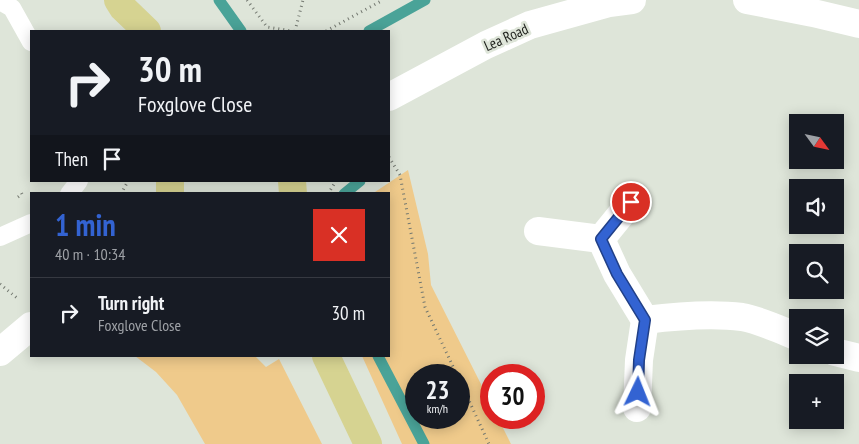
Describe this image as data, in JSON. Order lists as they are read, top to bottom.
{
  "streets": {
    "street": ["Lea Road"]
  },
  "north": "bottom right",
  "page": {
    "turn": ["30 m", "Foxglove Close"],
    "map_buttons": "+",
    "then": "Then",
    "heading": ["1 min", "40 m · 10:34"],
    "list": [
      {
        "name": "Turn right",
        "note": "Foxglove Close",
        "value": "30 m"
      }
    ],
    "speed": "23 km/h",
    "limit": "30"
  }
}
